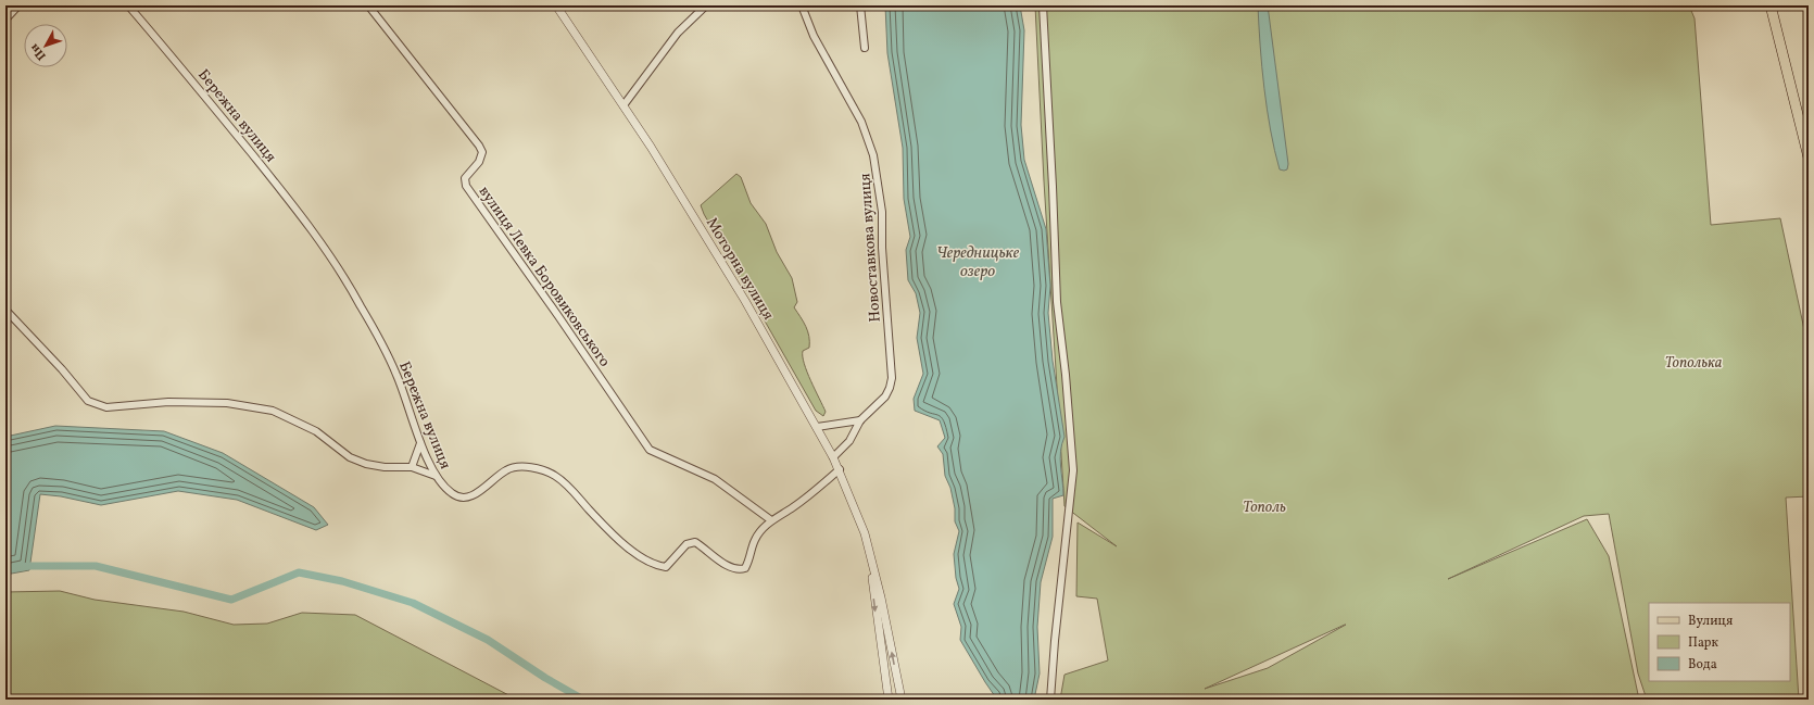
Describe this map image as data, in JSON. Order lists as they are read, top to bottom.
{
  "streets": {
    "street": [
      "Бережна вулиця",
      "Новоставкова вулиця",
      "Моторна вулиця",
      "вулиця Левка Боровиковського"
    ]
  },
  "crossings": [
    ["Бережна вулиця", "Моторна вулиця"],
    ["Бережна вулиця", "вулиця Левка Боровиковського"],
    ["Новоставкова вулиця", "Моторна вулиця"]
  ],
  "water": ["Чередницьке озеро"],
  "parks": ["Тополька", "Тополь"],
  "legend": ["Вулиця", "Парк", "Вода"],
  "north": "bottom left"
}
